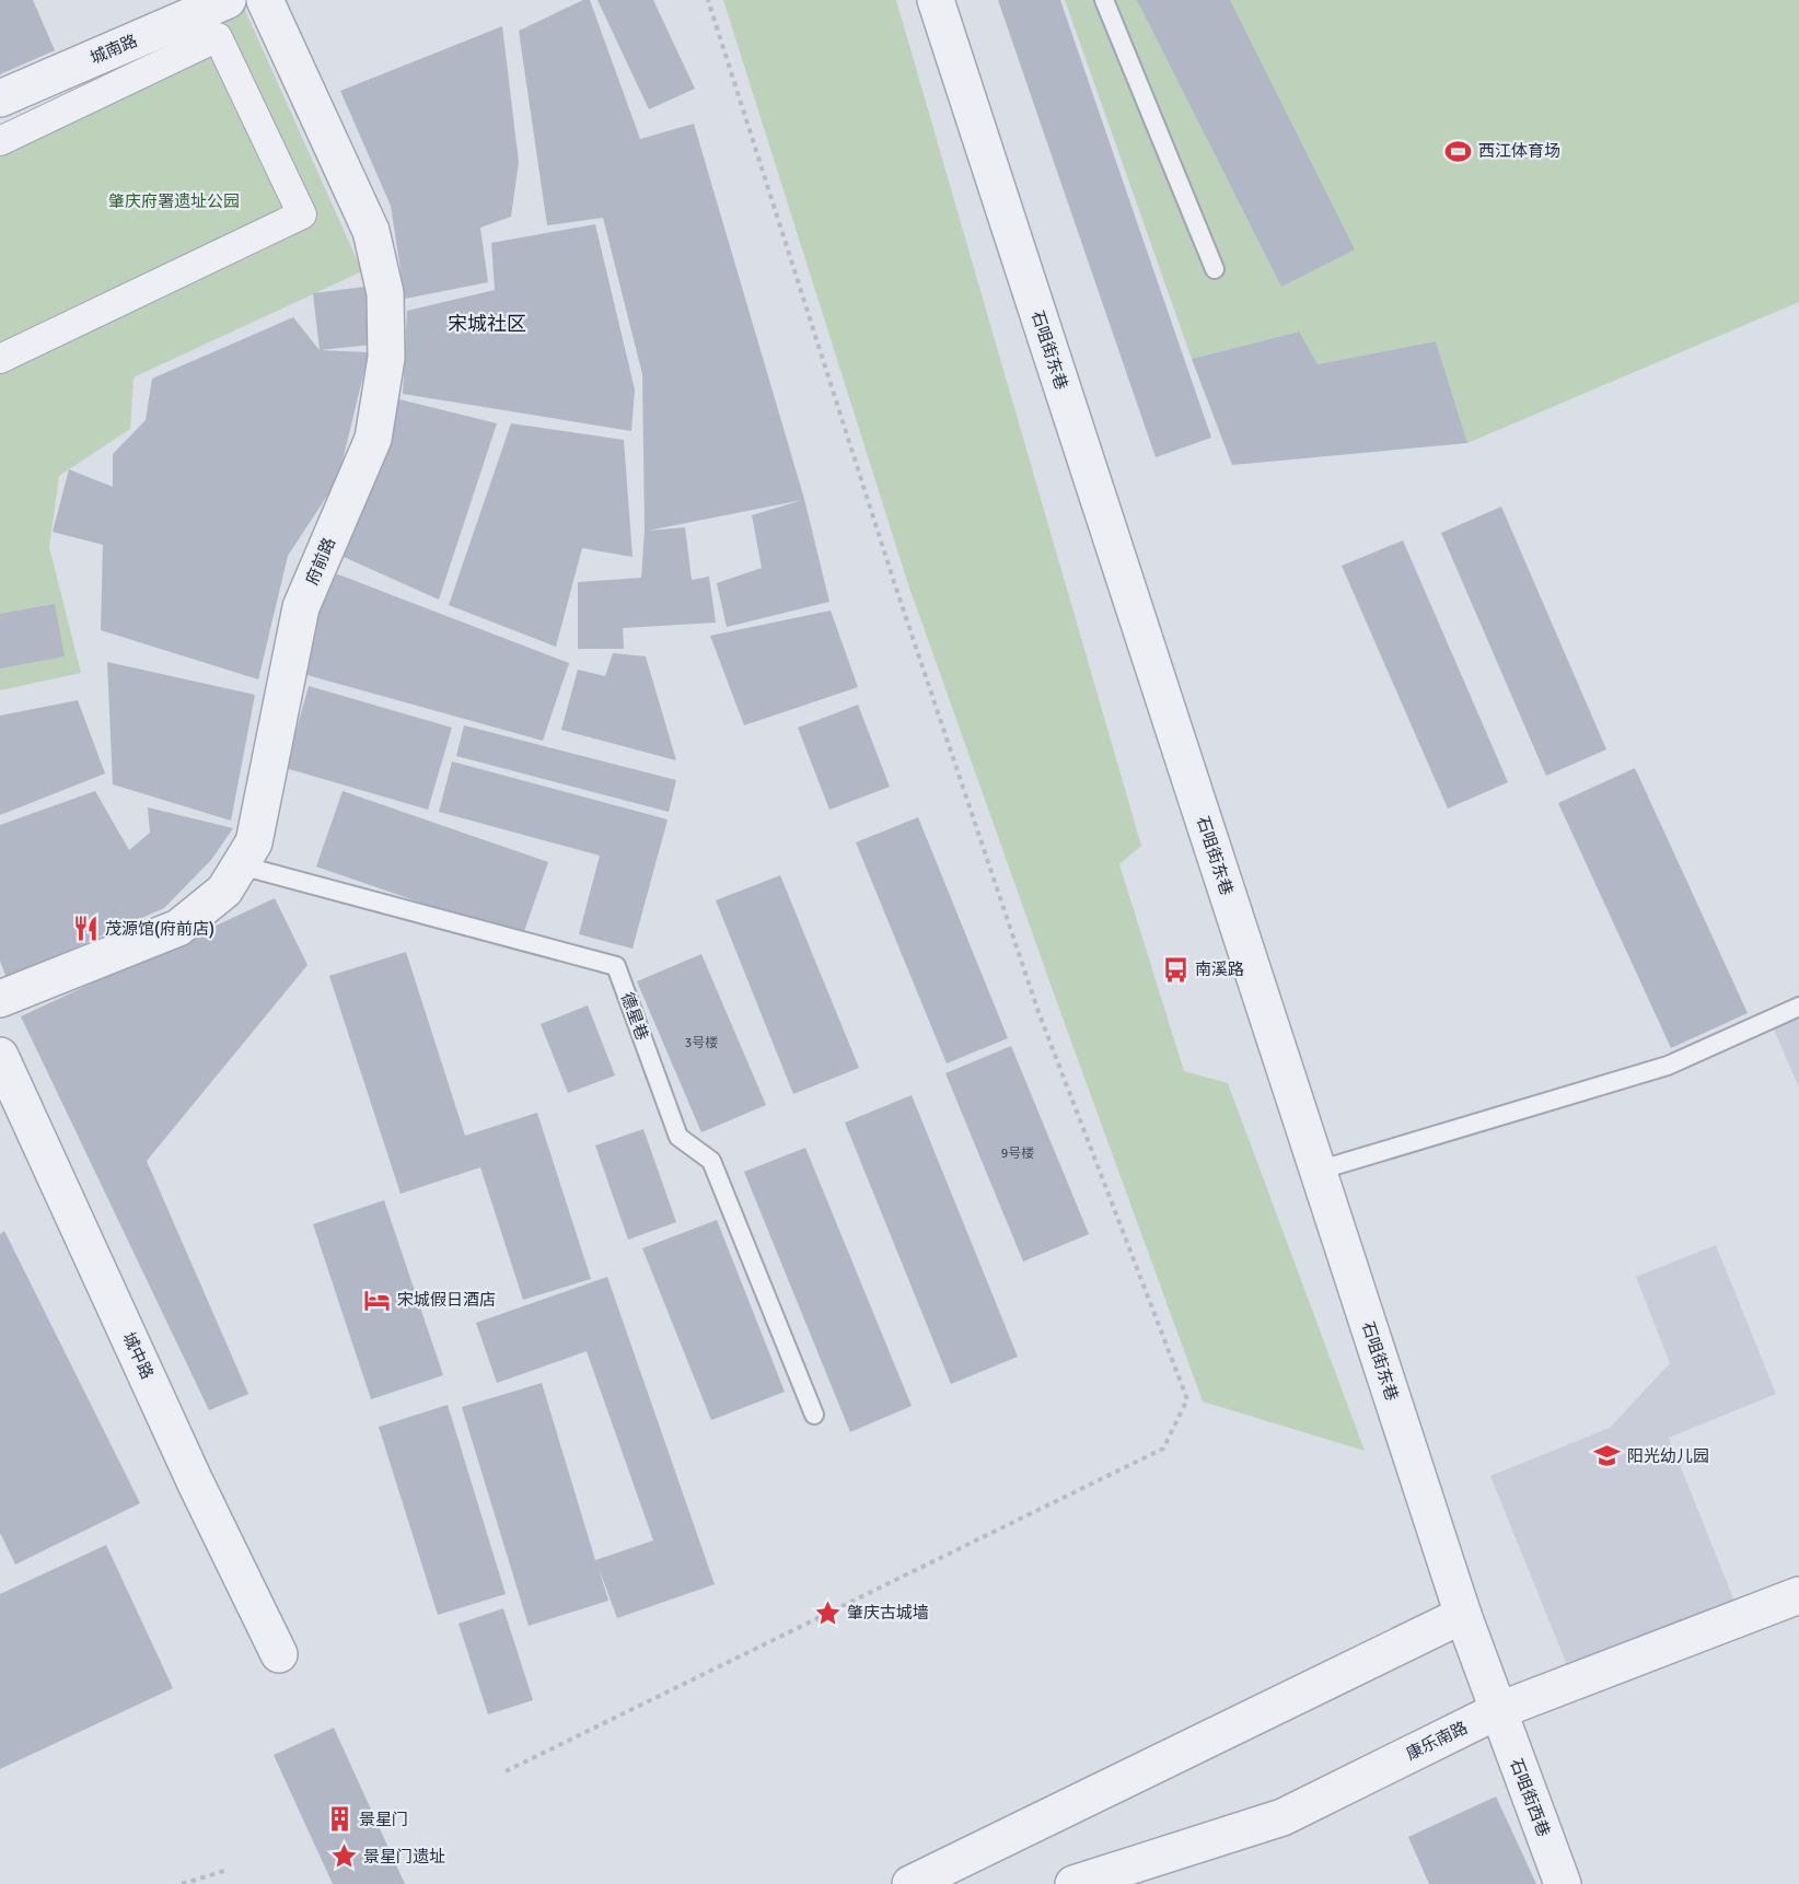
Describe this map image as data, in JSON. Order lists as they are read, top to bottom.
{
  "streets": {
    "street": [
      "城南路",
      "石咀街东巷",
      "府前路",
      "城中路",
      "康乐南路",
      "石咀街西巷"
    ],
    "lane": ["德星巷"]
  },
  "crossings": [
    ["石咀街东巷", "康乐南路"],
    ["石咀街东巷", "石咀街西巷"],
    ["府前路", "德星巷"],
    ["康乐南路", "石咀街西巷"]
  ],
  "districts": ["宋城社区"],
  "parks": ["肇庆府署遗址公园"],
  "places": {
    "sports": ["西江体育场"],
    "restaurant": ["茂源馆(府前店)"],
    "bus stop": ["南溪路"],
    "hotel": ["宋城假日酒店"],
    "school or university": ["阳光幼儿园"],
    "place": ["肇庆古城墙", "景星门遗址"],
    "building": ["景星门"]
  },
  "house_numbers": ["3号楼", "9号楼"]
}
